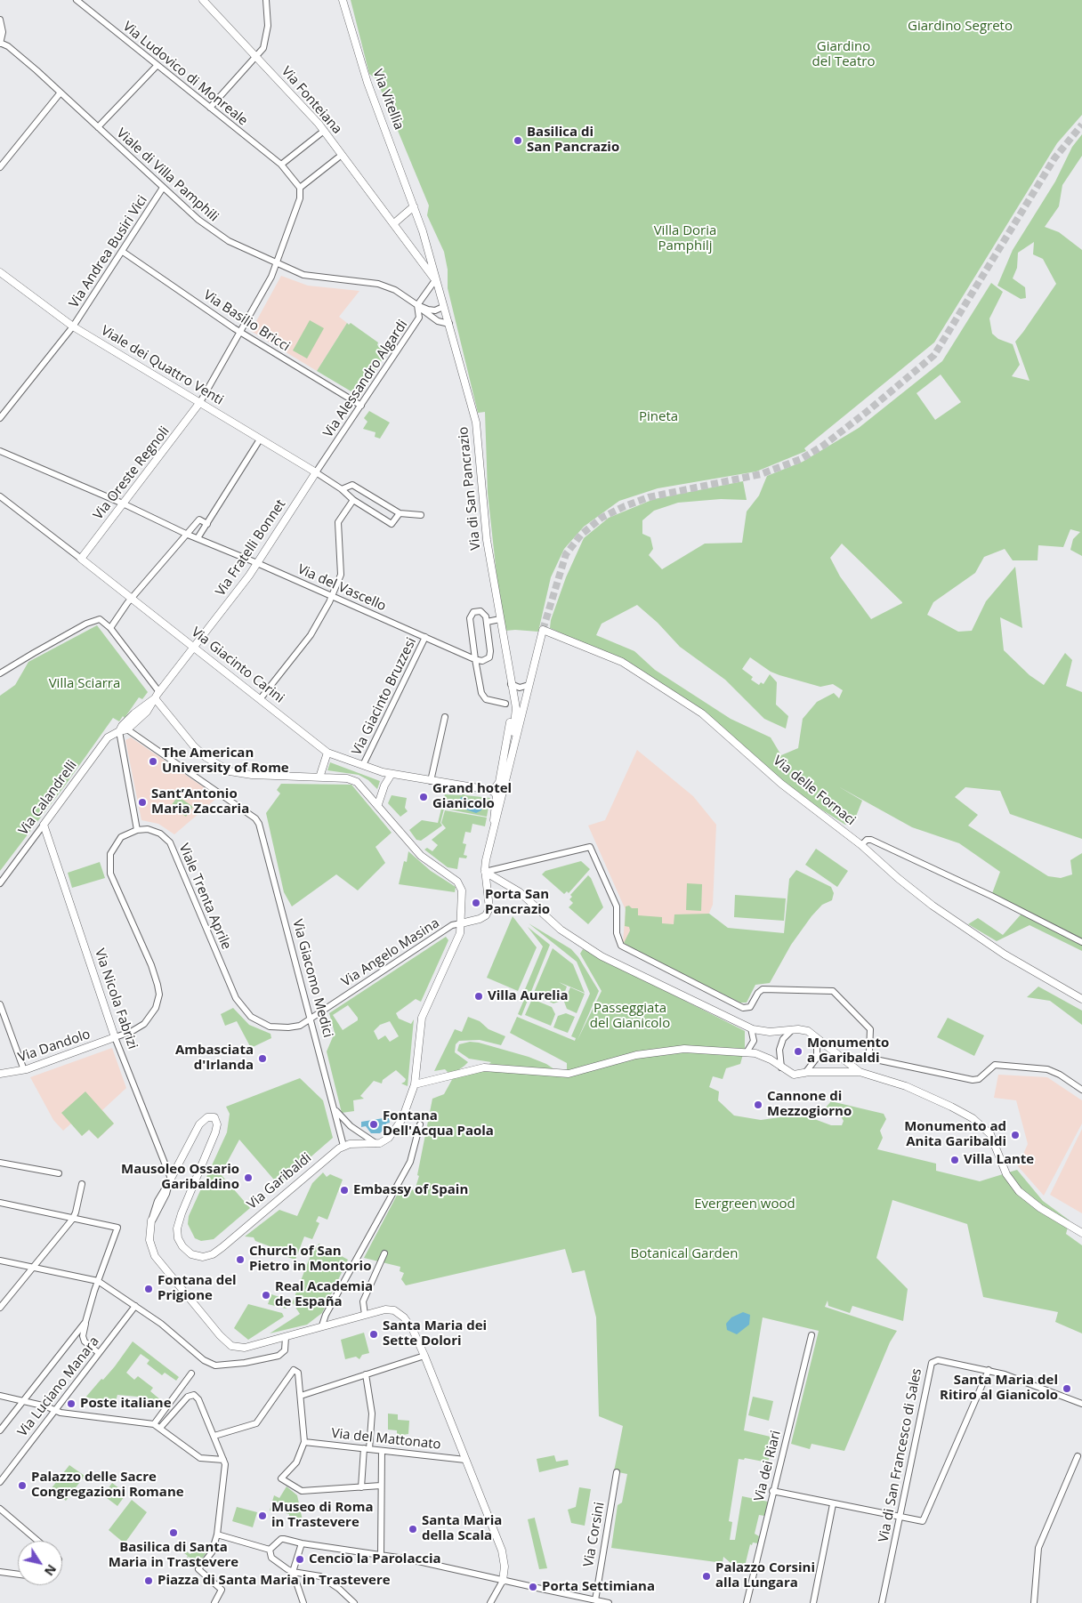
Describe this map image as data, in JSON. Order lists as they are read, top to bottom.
{
  "streets": {
    "street": [
      "Via Ludovico di Monreale",
      "Via Vitellia",
      "Via Fonteiana",
      "Viale di Villa Pamphili",
      "Via Andrea Busiri Vici",
      "Via Basilio Bricci",
      "Viale dei Quattro Venti",
      "Via Alessandro Algardi",
      "Via Oreste Regnoli",
      "Via di San Pancrazio",
      "Via Fratelli Bonnet",
      "Via del Vascello",
      "Via Giacinto Carini",
      "Via Giacinto Bruzzesi",
      "Via delle Fornaci",
      "Via Calandrelli",
      "Viale Trenta Aprile",
      "Via Angelo Masina",
      "Via Giacomo Medici",
      "Via Nicola Fabrizi",
      "Via Dandolo",
      "Via Garibaldi",
      "Via Luciano Manara",
      "Via del Mattonato",
      "Via di San Francesco di Sales",
      "Via dei Riari",
      "Via Corsini"
    ]
  },
  "crossings": [
    ["Via Vitellia", "Via Fonteiana"],
    ["Via Vitellia", "Via di San Pancrazio"],
    ["Via Fonteiana", "Via di San Pancrazio"],
    ["Viale di Villa Pamphili", "Via Andrea Busiri Vici"],
    ["Viale di Villa Pamphili", "Via Alessandro Algardi"],
    ["Viale di Villa Pamphili", "Via di San Pancrazio"],
    ["Via Andrea Busiri Vici", "Via Basilio Bricci"],
    ["Via Andrea Busiri Vici", "Viale dei Quattro Venti"],
    ["Via Basilio Bricci", "Via Alessandro Algardi"],
    ["Viale dei Quattro Venti", "Via Alessandro Algardi"],
    ["Viale dei Quattro Venti", "Via Oreste Regnoli"],
    ["Viale dei Quattro Venti", "Via Fratelli Bonnet"],
    ["Via Alessandro Algardi", "Via di San Pancrazio"],
    ["Via Alessandro Algardi", "Via Fratelli Bonnet"],
    ["Via Oreste Regnoli", "Via Giacinto Carini"],
    ["Via di San Pancrazio", "Via Giacinto Carini"],
    ["Via di San Pancrazio", "Via delle Fornaci"],
    ["Via Fratelli Bonnet", "Via del Vascello"],
    ["Via Fratelli Bonnet", "Via Giacinto Carini"],
    ["Via Fratelli Bonnet", "Via Calandrelli"],
    ["Via del Vascello", "Via Giacinto Bruzzesi"],
    ["Via Giacinto Carini", "Via Giacinto Bruzzesi"],
    ["Via Calandrelli", "Via Giacomo Medici"],
    ["Via Calandrelli", "Via Nicola Fabrizi"],
    ["Viale Trenta Aprile", "Via Angelo Masina"],
    ["Viale Trenta Aprile", "Via Giacomo Medici"],
    ["Via Angelo Masina", "Via Giacomo Medici"],
    ["Via Giacomo Medici", "Via Garibaldi"],
    ["Via Nicola Fabrizi", "Via Dandolo"],
    ["Via Nicola Fabrizi", "Via Garibaldi"],
    ["Via Garibaldi", "Via del Mattonato"]
  ],
  "parks": [
    "Giardino Segreto",
    "Giardino del Teatro",
    "Villa Doria Pamphilj",
    "Pineta",
    "Villa Sciarra",
    "Passeggiata del Gianicolo",
    "Evergreen wood",
    "Botanical Garden"
  ],
  "places": [
    "Basilica di San Pancrazio",
    "The American University of Rome",
    "Grand hotel Gianicolo",
    "Sant’Antonio Maria Zaccaria",
    "Porta San Pancrazio",
    "Villa Aurelia",
    "Monumento a Garibaldi",
    "Ambasciata d'Irlanda",
    "Cannone di Mezzogiorno",
    "Fontana Dell'Acqua Paola",
    "Monumento ad Anita Garibaldi",
    "Villa Lante",
    "Mausoleo Ossario Garibaldino",
    "Embassy of Spain",
    "Church of San Pietro in Montorio",
    "Fontana del Prigione",
    "Real Academia de España",
    "Santa Maria dei Sette Dolori",
    "Santa Maria del Ritiro al Gianicolo",
    "Poste italiane",
    "Palazzo delle Sacre Congregazioni Romane",
    "Museo di Roma in Trastevere",
    "Santa Maria della Scala",
    "Basilica di Santa Maria in Trastevere",
    "Cencio la Parolaccia",
    "Palazzo Corsini alla Lungara",
    "Piazza di Santa Maria in Trastevere",
    "Porta Settimiana"
  ],
  "north": "bottom right"
}
